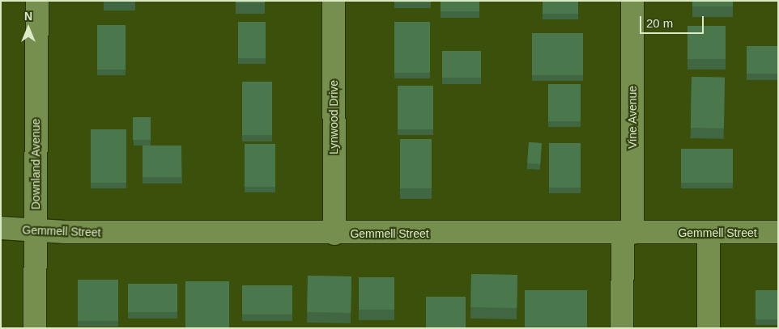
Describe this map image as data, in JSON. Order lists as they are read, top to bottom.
{
  "streets": {
    "street": [
      "Lynwood Drive",
      "Vine Avenue",
      "Downland Avenue",
      "Gemmell Street"
    ]
  },
  "crossings": [
    ["Lynwood Drive", "Gemmell Street"],
    ["Vine Avenue", "Gemmell Street"],
    ["Downland Avenue", "Gemmell Street"]
  ],
  "scale_bar": "20 m",
  "north": "top"
}
